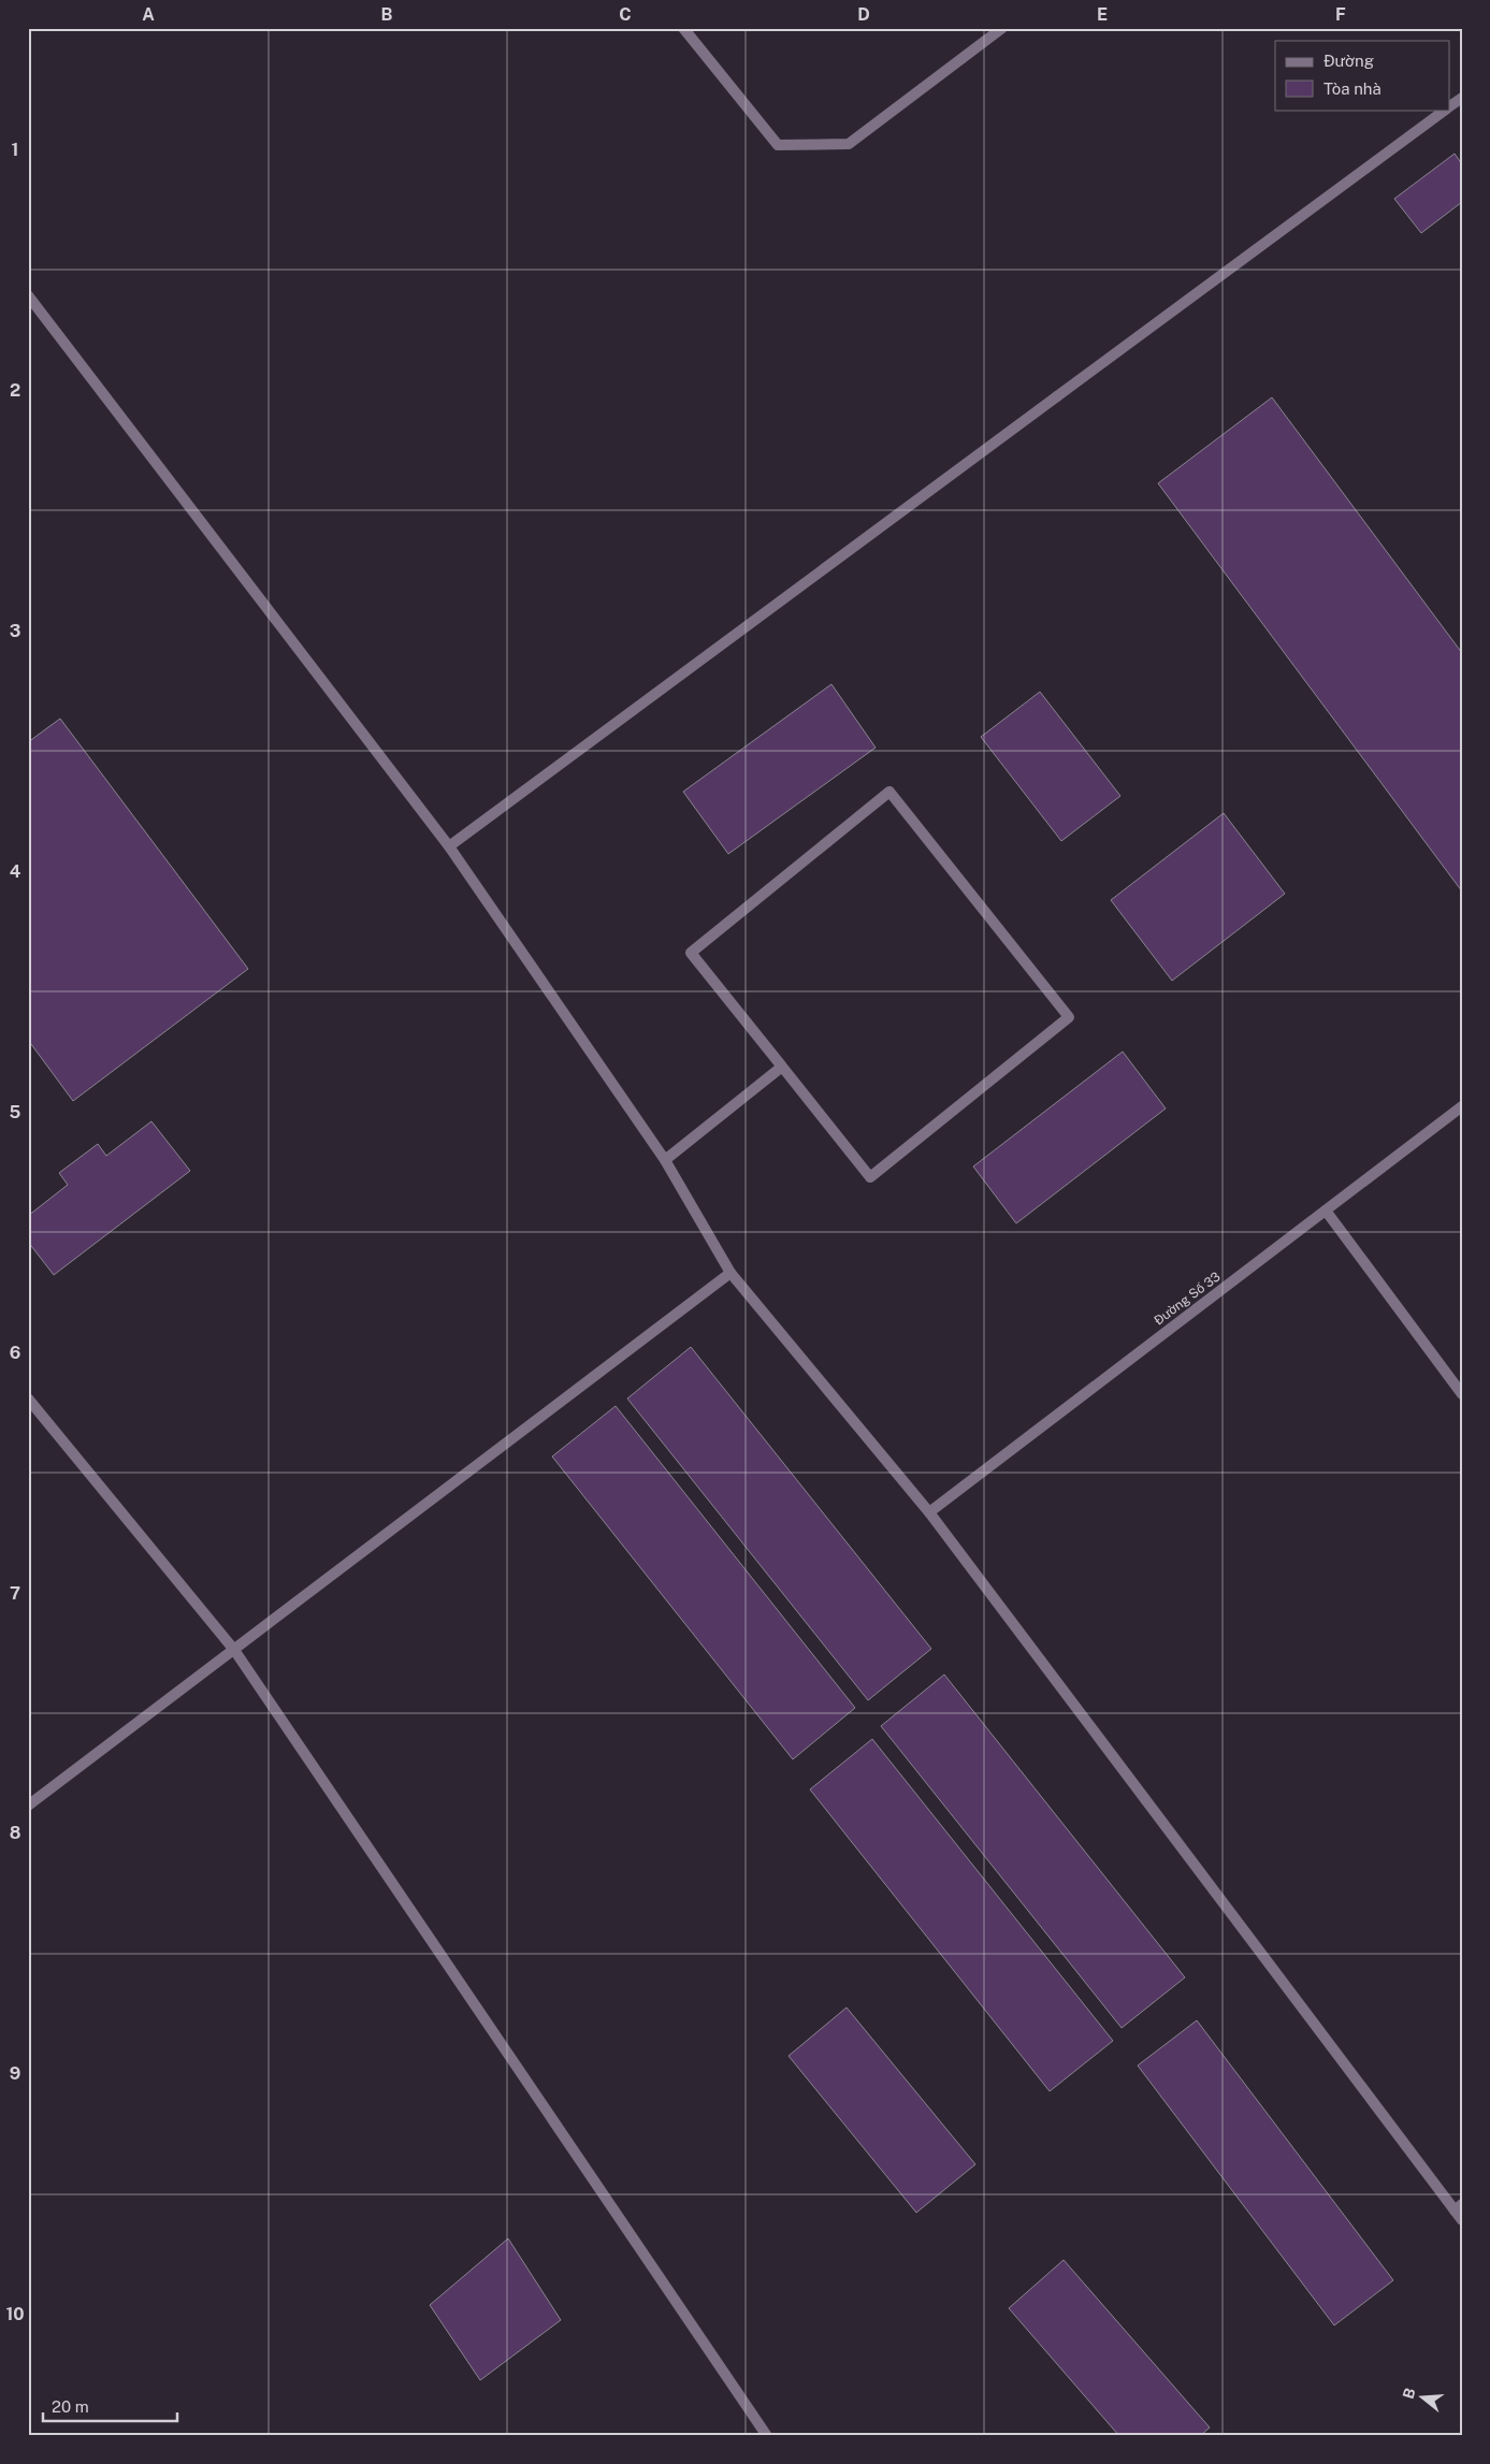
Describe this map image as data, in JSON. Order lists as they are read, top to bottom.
{
  "streets": {
    "street": ["Đường Số 33"]
  },
  "legend": ["Đường", "Tòa nhà"],
  "scale_bar": "20 m",
  "north": "left",
  "grid": {
    "columns": [
      "A",
      "B",
      "C",
      "D",
      "E",
      "F"
    ],
    "rows": [
      "1",
      "2",
      "3",
      "4",
      "5",
      "6",
      "7",
      "8",
      "9",
      "10"
    ]
  }
}
